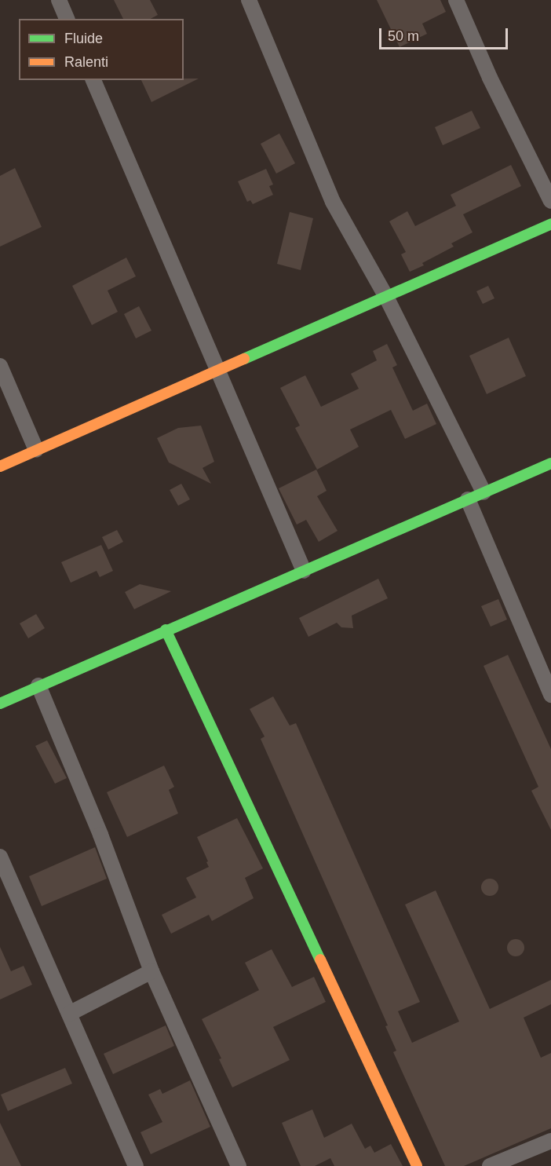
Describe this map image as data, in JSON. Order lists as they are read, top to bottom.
{
  "legend": ["Fluide", "Ralenti"],
  "scale_bar": "50 m"
}
